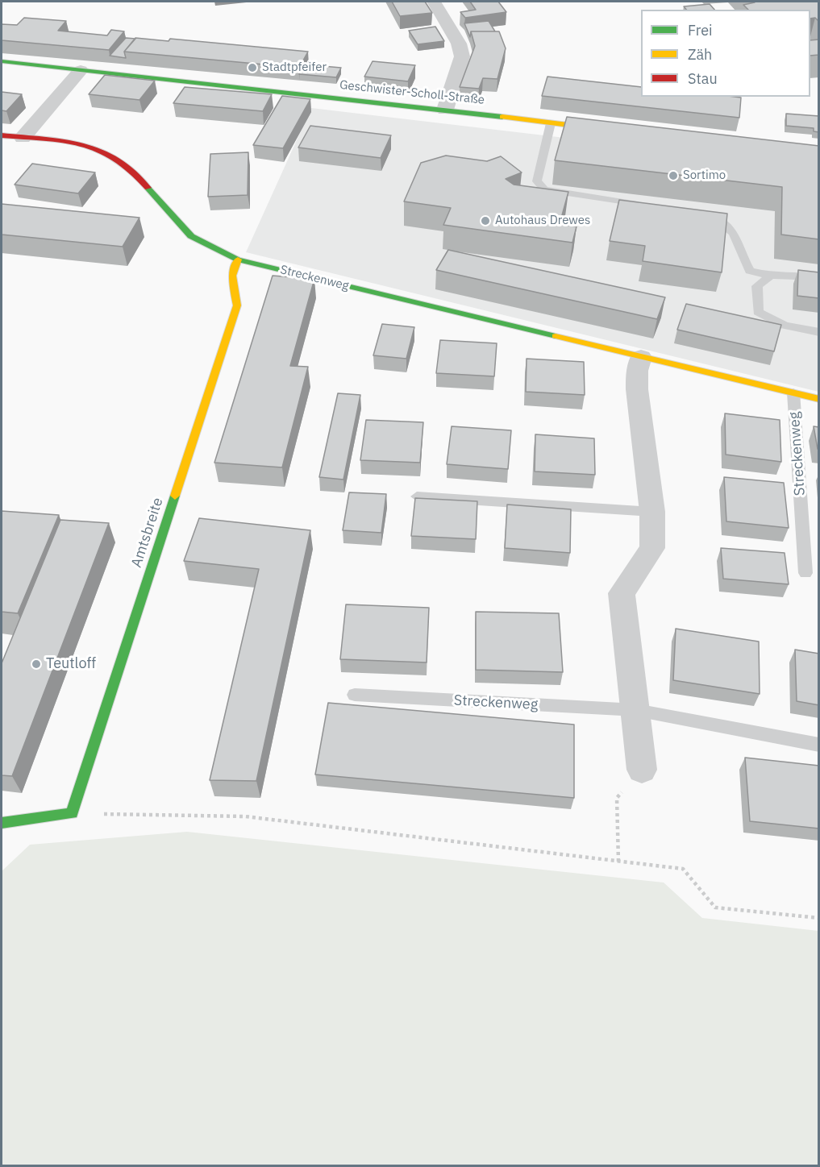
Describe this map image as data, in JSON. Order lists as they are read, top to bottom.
{
  "streets": {
    "street": ["Geschwister-Scholl-Straße", "Streckenweg", "Amtsbreite"]
  },
  "crossings": [
    ["Streckenweg", "Amtsbreite"]
  ],
  "places": [
    "Stadtpfeifer",
    "Sortimo",
    "Autohaus Drewes",
    "Teutloff"
  ],
  "legend": ["Frei", "Zäh", "Stau"]
}
